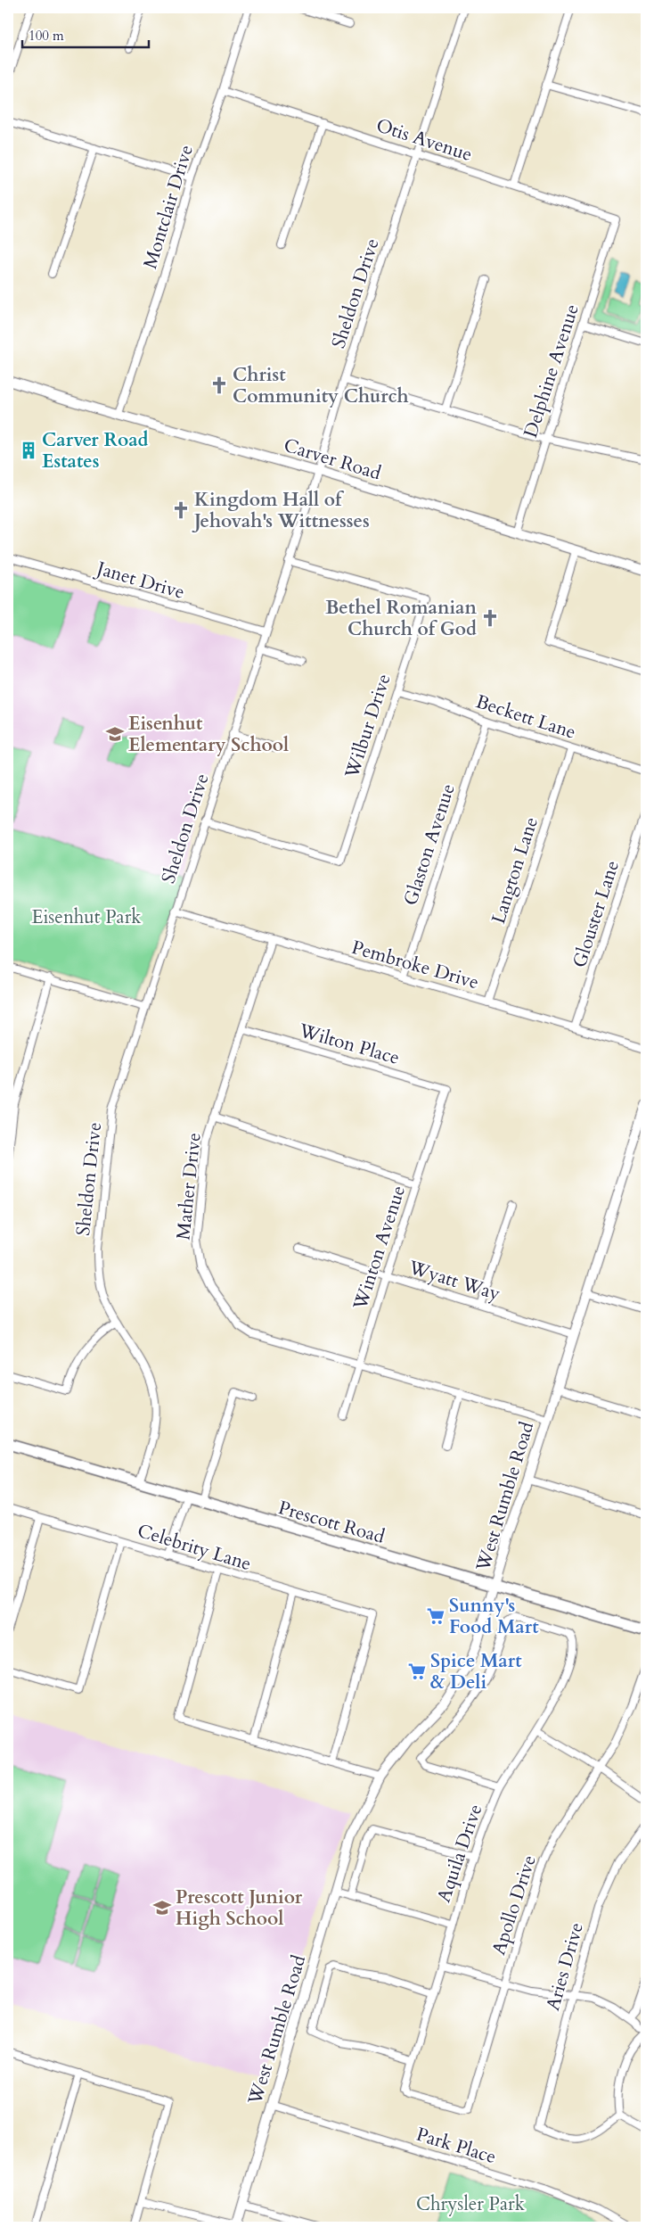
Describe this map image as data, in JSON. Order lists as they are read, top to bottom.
{
  "streets": {
    "main road": ["Prescott Road"],
    "street": [
      "Otis Avenue",
      "Montclair Drive",
      "Sheldon Drive",
      "Delphine Avenue",
      "Carver Road",
      "Janet Drive",
      "Beckett Lane",
      "Wilbur Drive",
      "Glaston Avenue",
      "Langton Lane",
      "Glouster Lane",
      "Pembroke Drive",
      "Wilton Place",
      "Mather Drive",
      "Winton Avenue",
      "Wyatt Way",
      "West Rumble Road",
      "Celebrity Lane",
      "Aquila Drive",
      "Apollo Drive",
      "Aries Drive",
      "Park Place"
    ]
  },
  "crossings": [
    ["Otis Avenue", "Montclair Drive"],
    ["Otis Avenue", "Sheldon Drive"],
    ["Otis Avenue", "Delphine Avenue"],
    ["Montclair Drive", "Carver Road"],
    ["Sheldon Drive", "Carver Road"],
    ["Sheldon Drive", "Janet Drive"],
    ["Sheldon Drive", "Wilbur Drive"],
    ["Sheldon Drive", "Pembroke Drive"],
    ["Sheldon Drive", "Prescott Road"],
    ["Delphine Avenue", "Carver Road"],
    ["Beckett Lane", "Wilbur Drive"],
    ["Beckett Lane", "Glaston Avenue"],
    ["Beckett Lane", "Langton Lane"],
    ["Glaston Avenue", "Pembroke Drive"],
    ["Langton Lane", "Pembroke Drive"],
    ["Glouster Lane", "Pembroke Drive"],
    ["Pembroke Drive", "Mather Drive"],
    ["Wilton Place", "Mather Drive"],
    ["Wilton Place", "Winton Avenue"],
    ["Mather Drive", "Winton Avenue"],
    ["Mather Drive", "West Rumble Road"],
    ["Winton Avenue", "Wyatt Way"],
    ["Wyatt Way", "West Rumble Road"],
    ["West Rumble Road", "Prescott Road"],
    ["West Rumble Road", "Park Place"],
    ["Aquila Drive", "Apollo Drive"]
  ],
  "parks": ["Eisenhut Park", "Chrysler Park"],
  "places": {
    "church": ["Christ Community Church", "Kingdom Hall of Jehovah's Wittnesses", "Bethel Romanian Church of God"],
    "building": ["Carver Road Estates"],
    "school or university": ["Eisenhut Elementary School", "Prescott Junior High School"],
    "supermarket": ["Sunny's Food Mart", "Spice Mart & Deli"]
  },
  "scale_bar": "100 m"
}
